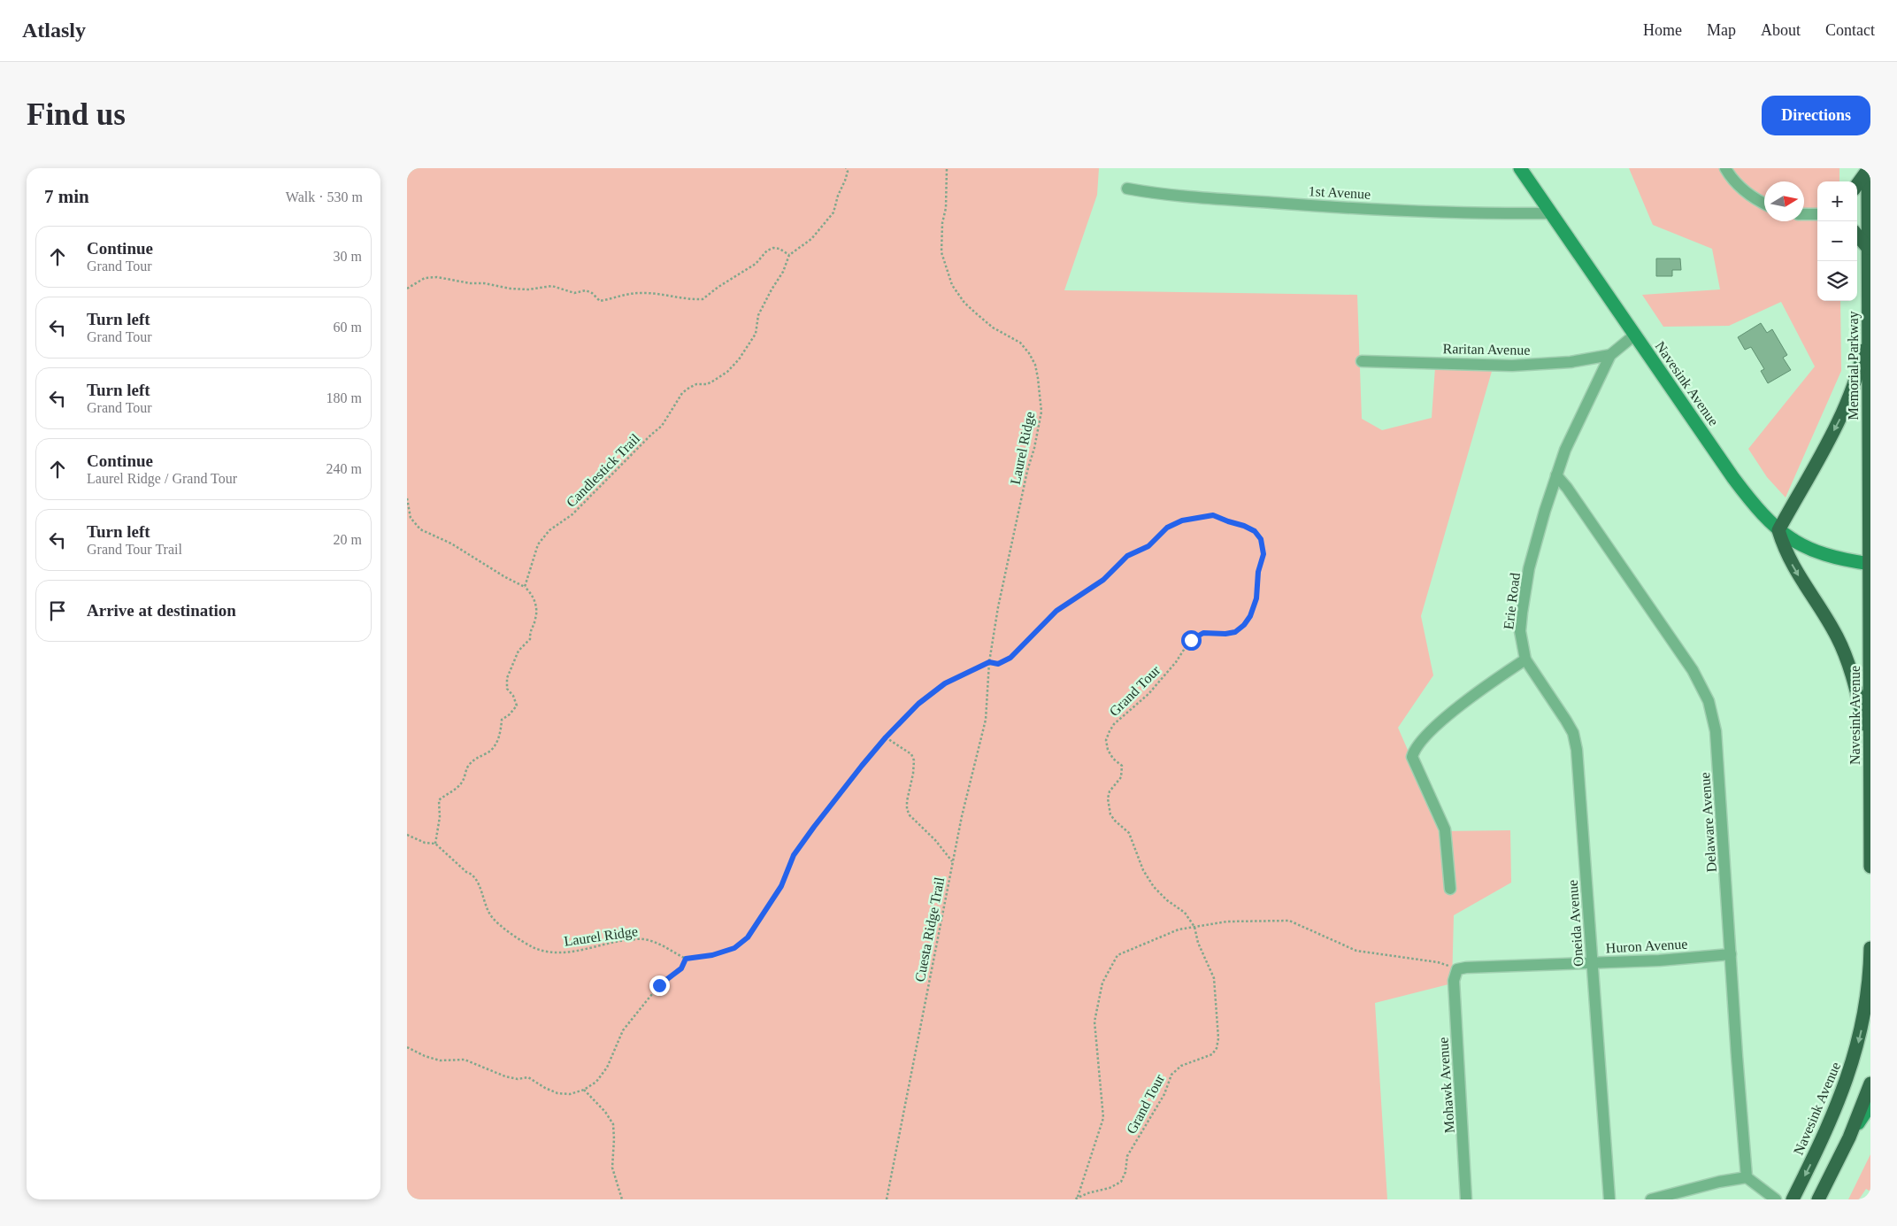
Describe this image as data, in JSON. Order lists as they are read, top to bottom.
{
  "streets": {
    "highway": ["Memorial Parkway", "Navesink Avenue"],
    "street": [
      "1st Avenue",
      "Raritan Avenue",
      "Erie Road",
      "Delaware Avenue",
      "Oneida Avenue",
      "Huron Avenue",
      "Mohawk Avenue"
    ],
    "path": [
      "Laurel Ridge",
      "Candlestick Trail",
      "Grand Tour",
      "Cuesta Ridge Trail"
    ]
  },
  "crossings": [
    ["1st Avenue", "Navesink Avenue"],
    ["Raritan Avenue", "Erie Road"],
    ["Memorial Parkway", "Navesink Avenue"],
    ["Navesink Avenue", "Erie Road"],
    ["Laurel Ridge", "Grand Tour"],
    ["Laurel Ridge", "Cuesta Ridge Trail"],
    ["Erie Road", "Delaware Avenue"],
    ["Erie Road", "Oneida Avenue"],
    ["Grand Tour", "Cuesta Ridge Trail"],
    ["Delaware Avenue", "Huron Avenue"],
    ["Oneida Avenue", "Huron Avenue"],
    ["Huron Avenue", "Mohawk Avenue"]
  ],
  "north": "right",
  "page": {
    "header": "Atlasly",
    "nav": [
      "Home",
      "Map",
      "About",
      "Contact"
    ],
    "buttons": "Directions",
    "title": "Find us",
    "heading": ["7 min", "Walk · 530 m"],
    "map_buttons": ["+", "−"],
    "list": [
      ["Continue", "Grand Tour", "30 m"],
      ["Turn left", "Grand Tour", "60 m"],
      ["Turn left", "Grand Tour", "180 m"],
      ["Continue", "Laurel Ridge / Grand Tour", "240 m"],
      ["Turn left", "Grand Tour Trail", "20 m"],
      "Arrive at destination"
    ]
  }
}
